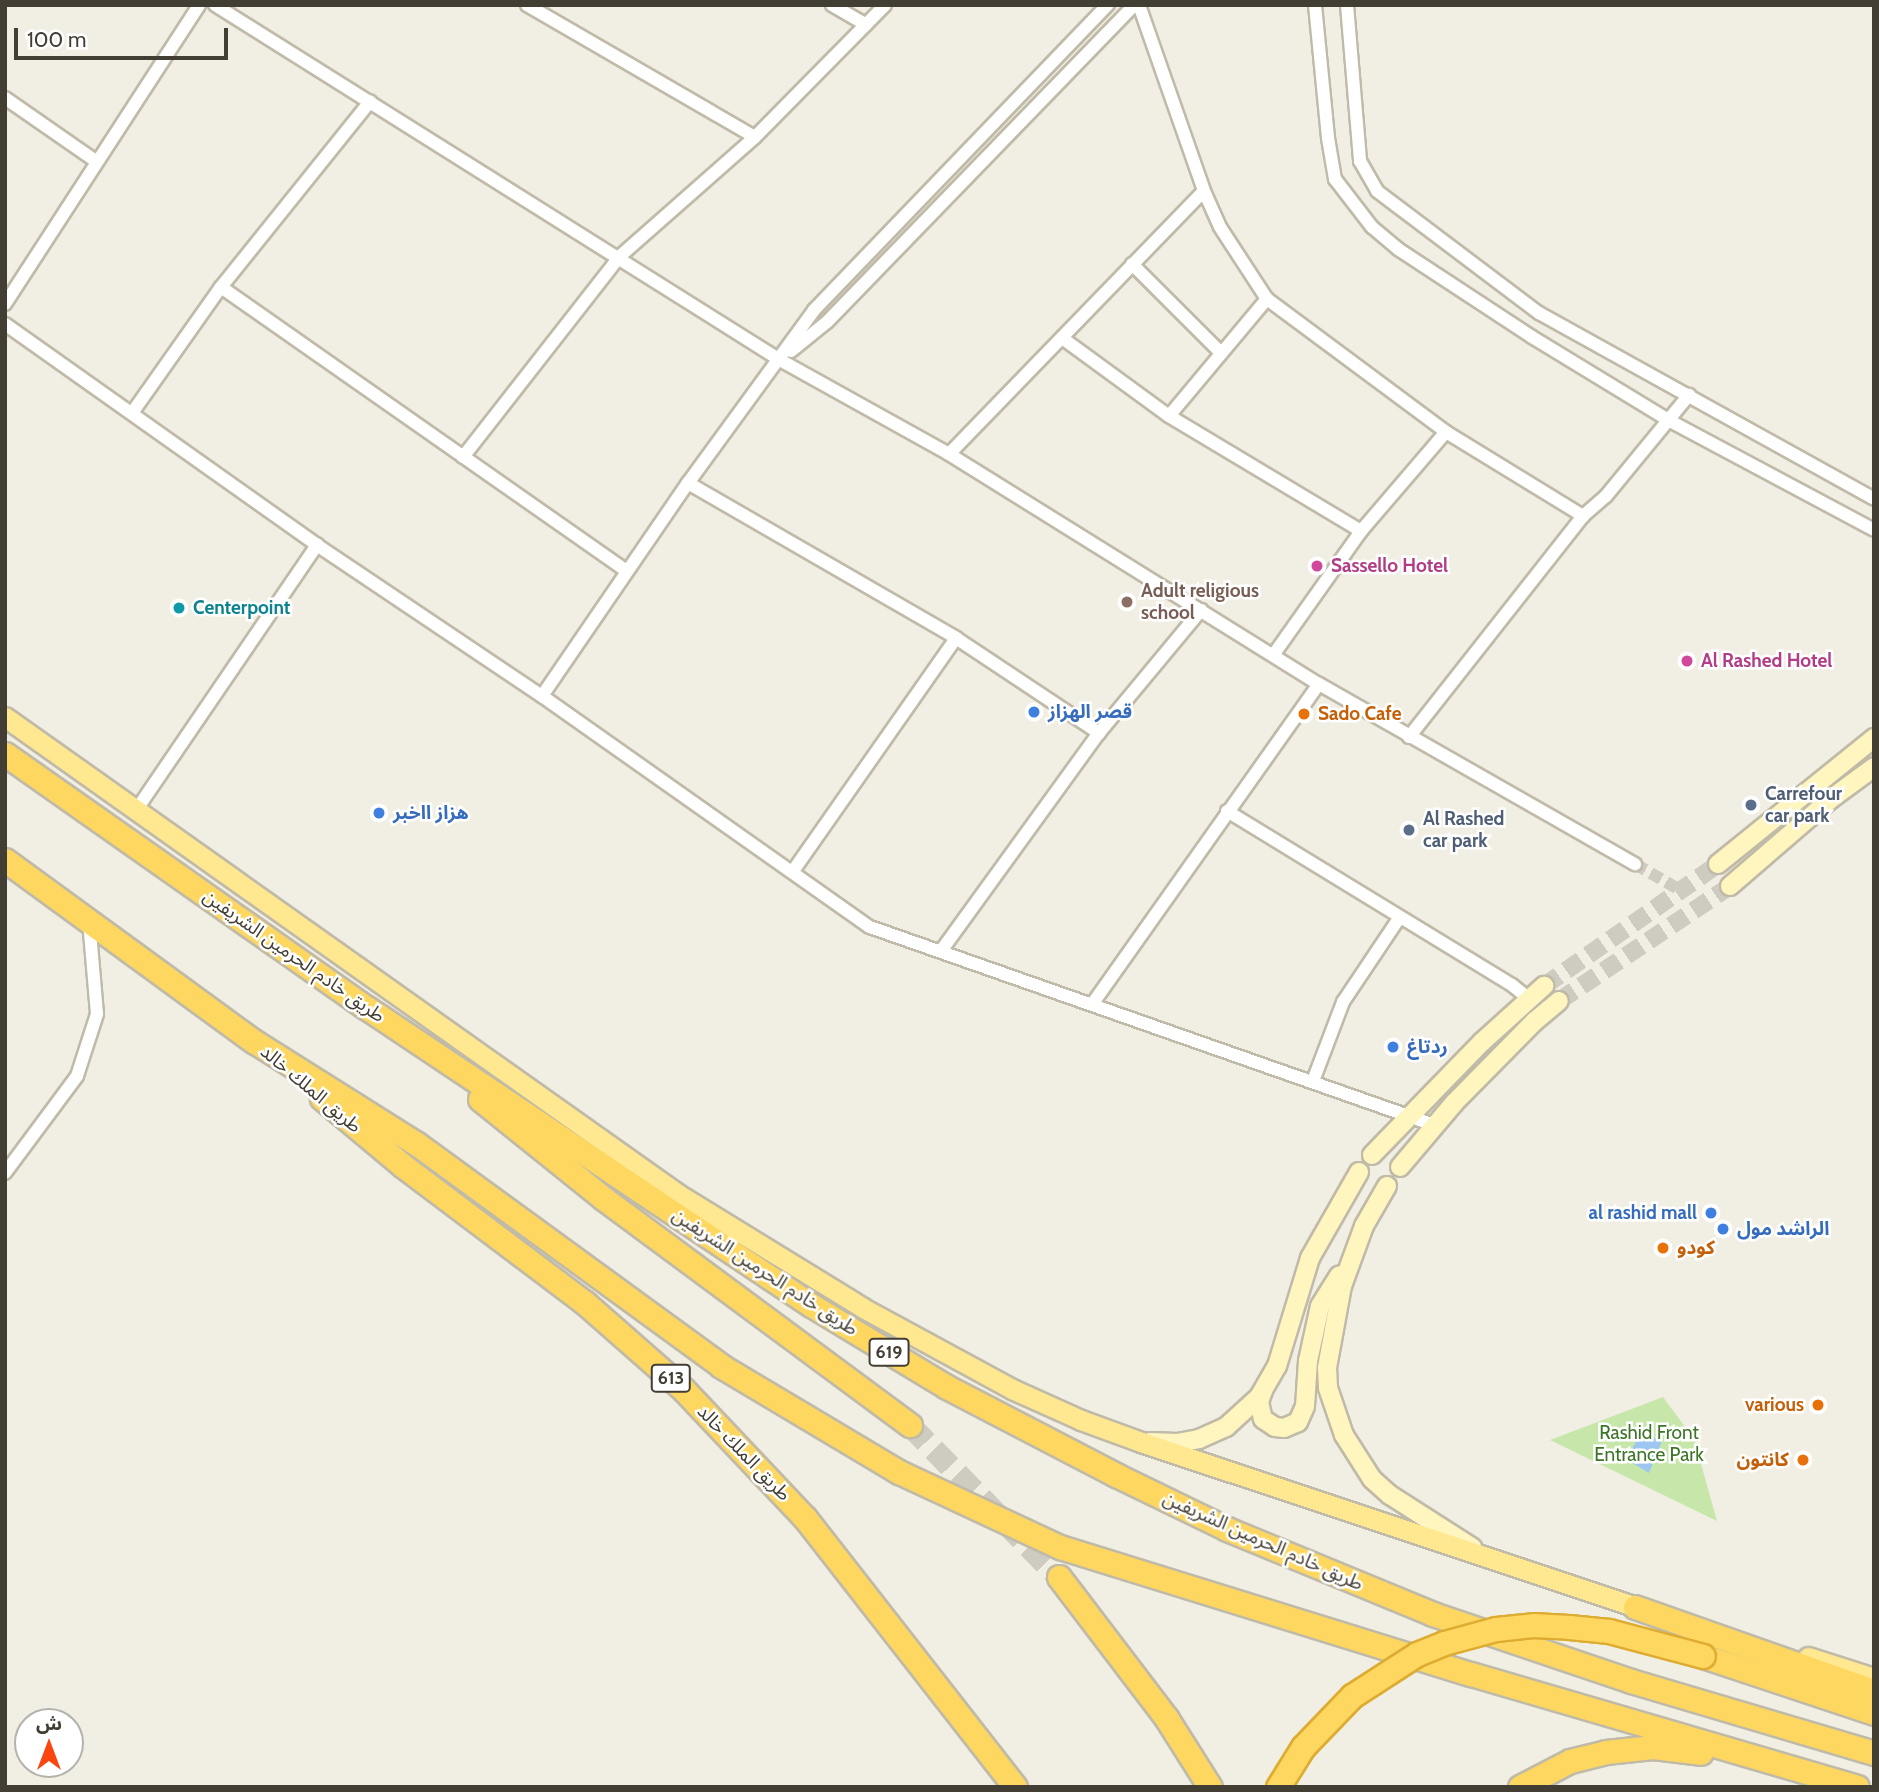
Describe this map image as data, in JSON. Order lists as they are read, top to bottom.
{
  "streets": {
    "highway": [
      "طريق خادم الحرمين الشريفين",
      "طريق الملك خالد",
      "619",
      "613"
    ]
  },
  "parks": ["Rashid Front Entrance Park"],
  "places": [
    "Sassello Hotel",
    "Adult religious school",
    "Centerpoint",
    "Al Rashed Hotel",
    "قصر الهزاز",
    "Sado Cafe",
    "Carrefour car park",
    "هزاز ااخبر",
    "Al Rashed car park",
    "ردتاغ",
    "al rashid mall",
    "الراشد مول",
    "كودو",
    "various",
    "كانتون"
  ],
  "scale_bar": "100 m",
  "north": "top"
}
